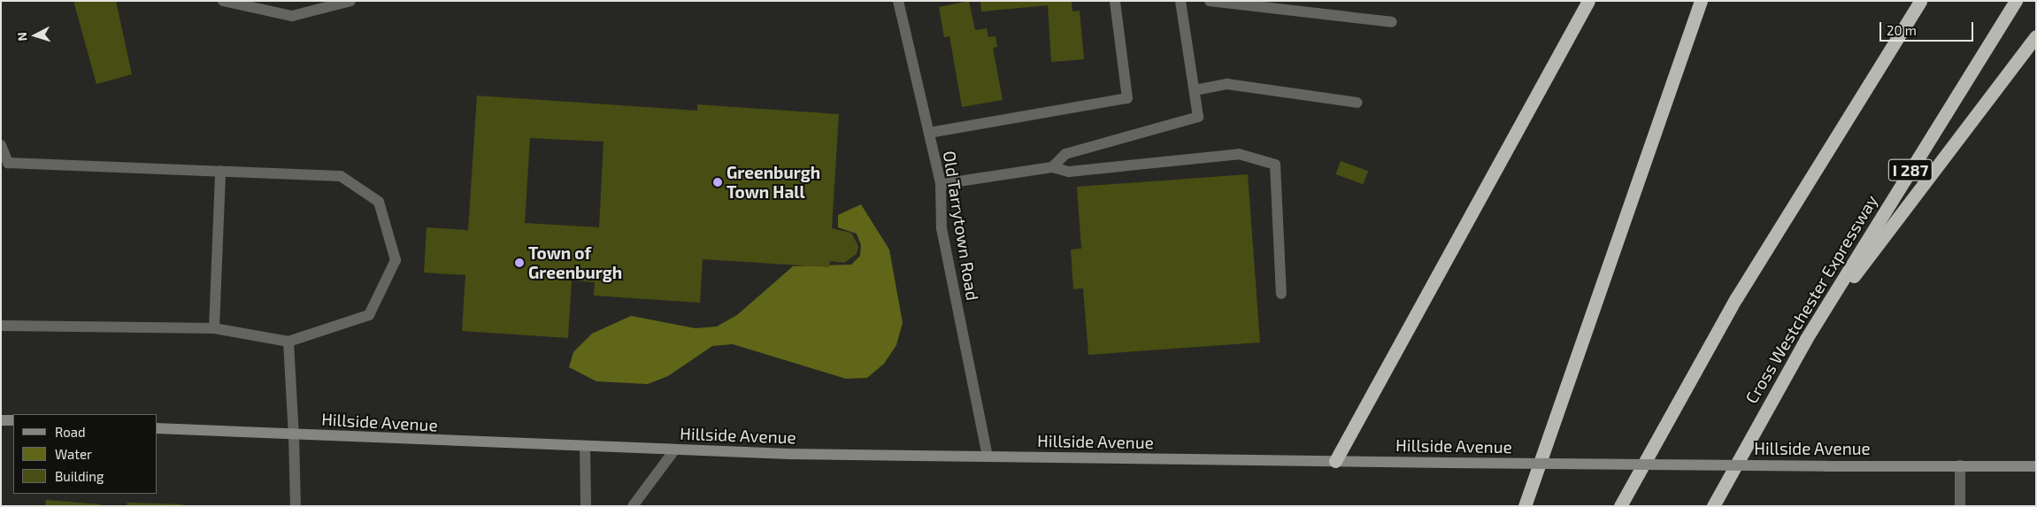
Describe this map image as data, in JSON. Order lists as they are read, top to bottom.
{
  "streets": {
    "highway": ["I 287", "Cross Westchester Expressway"],
    "main road": ["Hillside Avenue"],
    "street": ["Old Tarrytown Road"]
  },
  "crossings": [
    ["Old Tarrytown Road", "Hillside Avenue"]
  ],
  "places": ["Greenburgh Town Hall", "Town of Greenburgh"],
  "legend": ["Road", "Water", "Building"],
  "scale_bar": "20 m",
  "north": "left"
}
